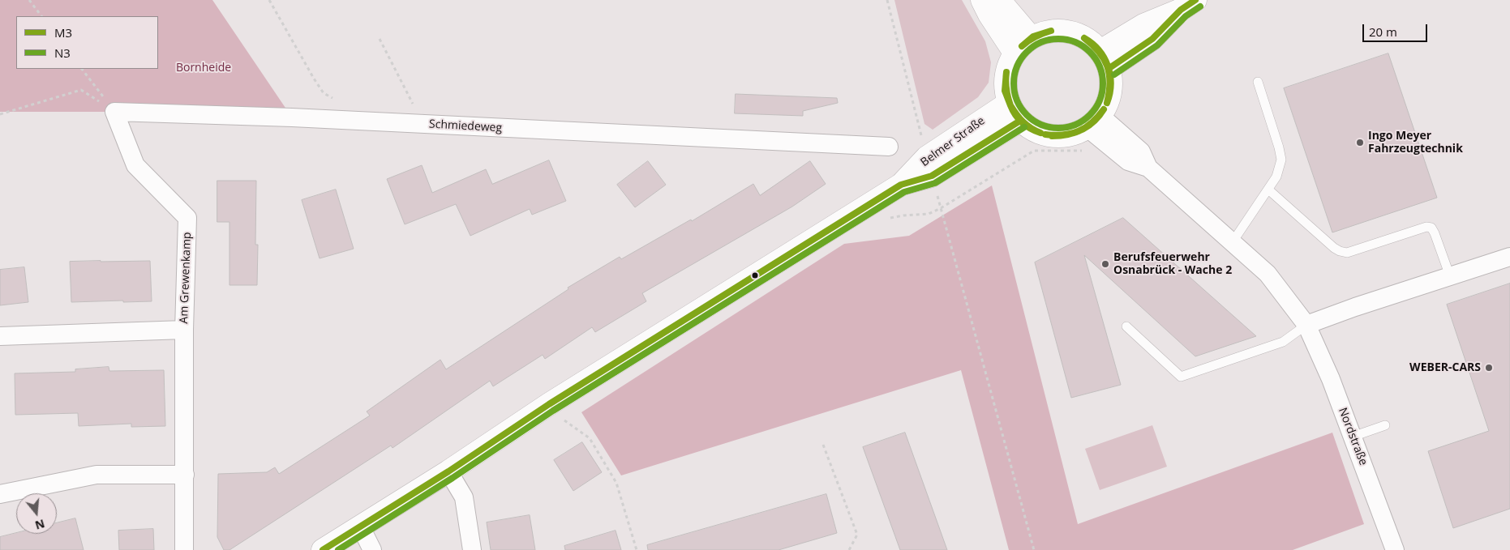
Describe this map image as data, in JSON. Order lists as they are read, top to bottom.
{
  "streets": {
    "street": [
      "Schmiedeweg",
      "Belmer Straße",
      "Am Grewenkamp",
      "Nordstraße"
    ]
  },
  "crossings": [
    ["Schmiedeweg", "Am Grewenkamp"],
    ["Belmer Straße", "Nordstraße"]
  ],
  "parks": ["Bornheide"],
  "places": ["Ingo Meyer Fahrzeugtechnik", "Berufsfeuerwehr Osnabrück - Wache 2", "WEBER-CARS"],
  "lines": ["transit line M3", "transit line N3"],
  "legend": ["M3", "N3"],
  "scale_bar": "20 m",
  "north": "bottom"
}
